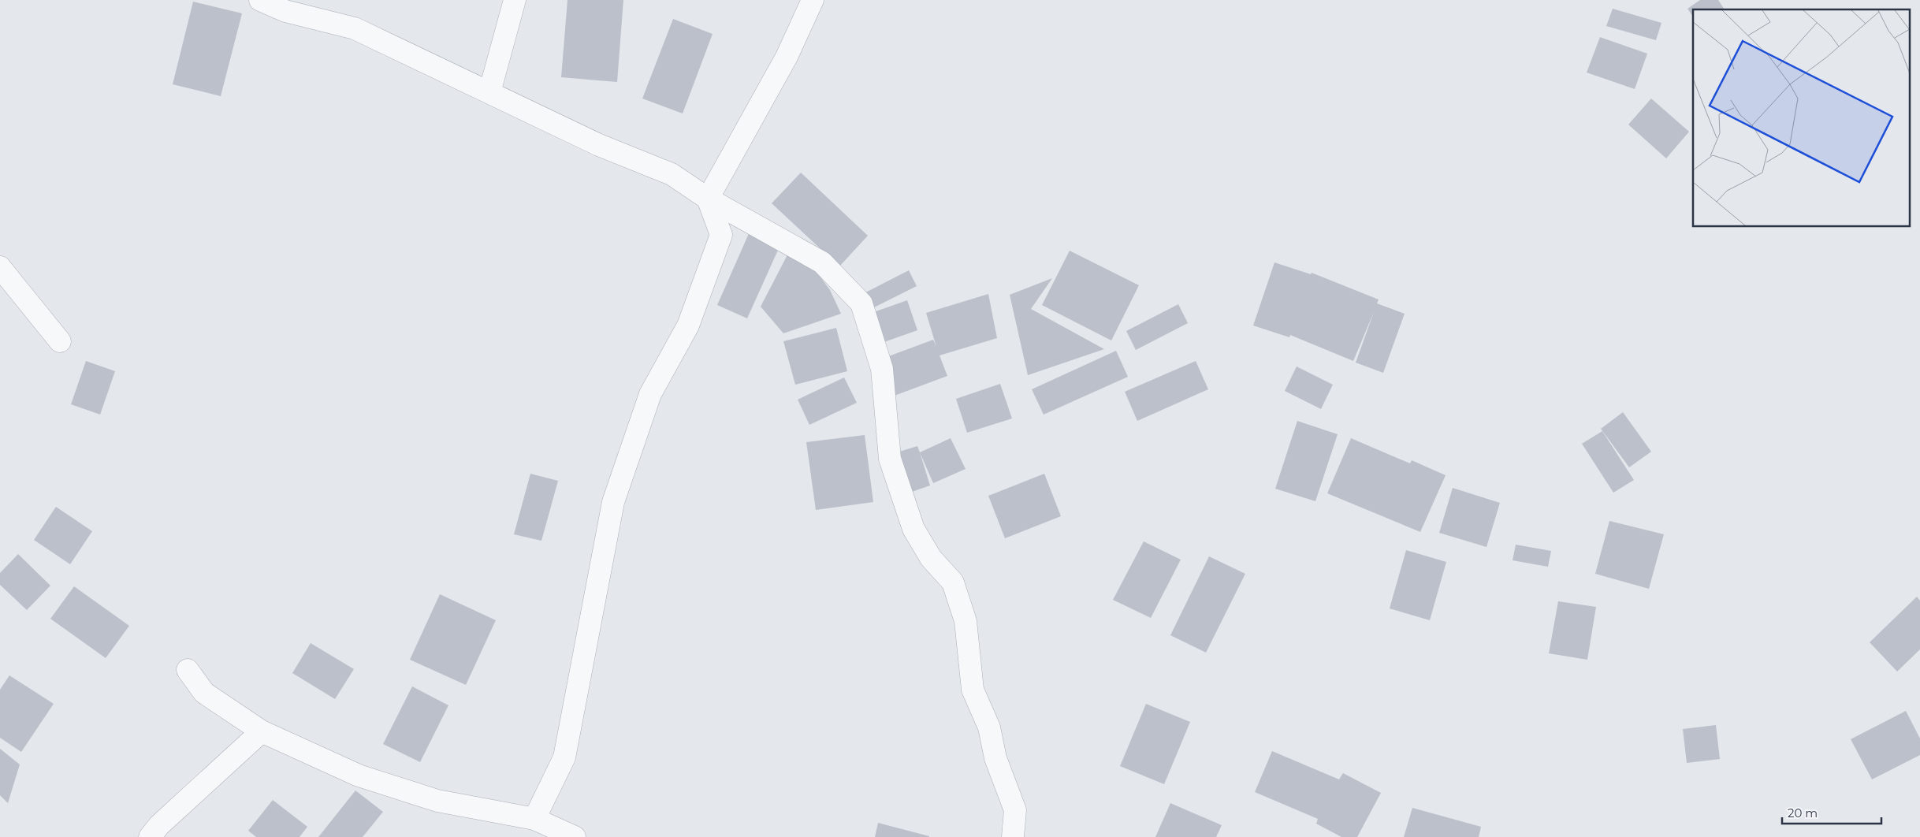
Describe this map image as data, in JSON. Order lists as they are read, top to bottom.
{
  "scale_bar": "20 m"
}
